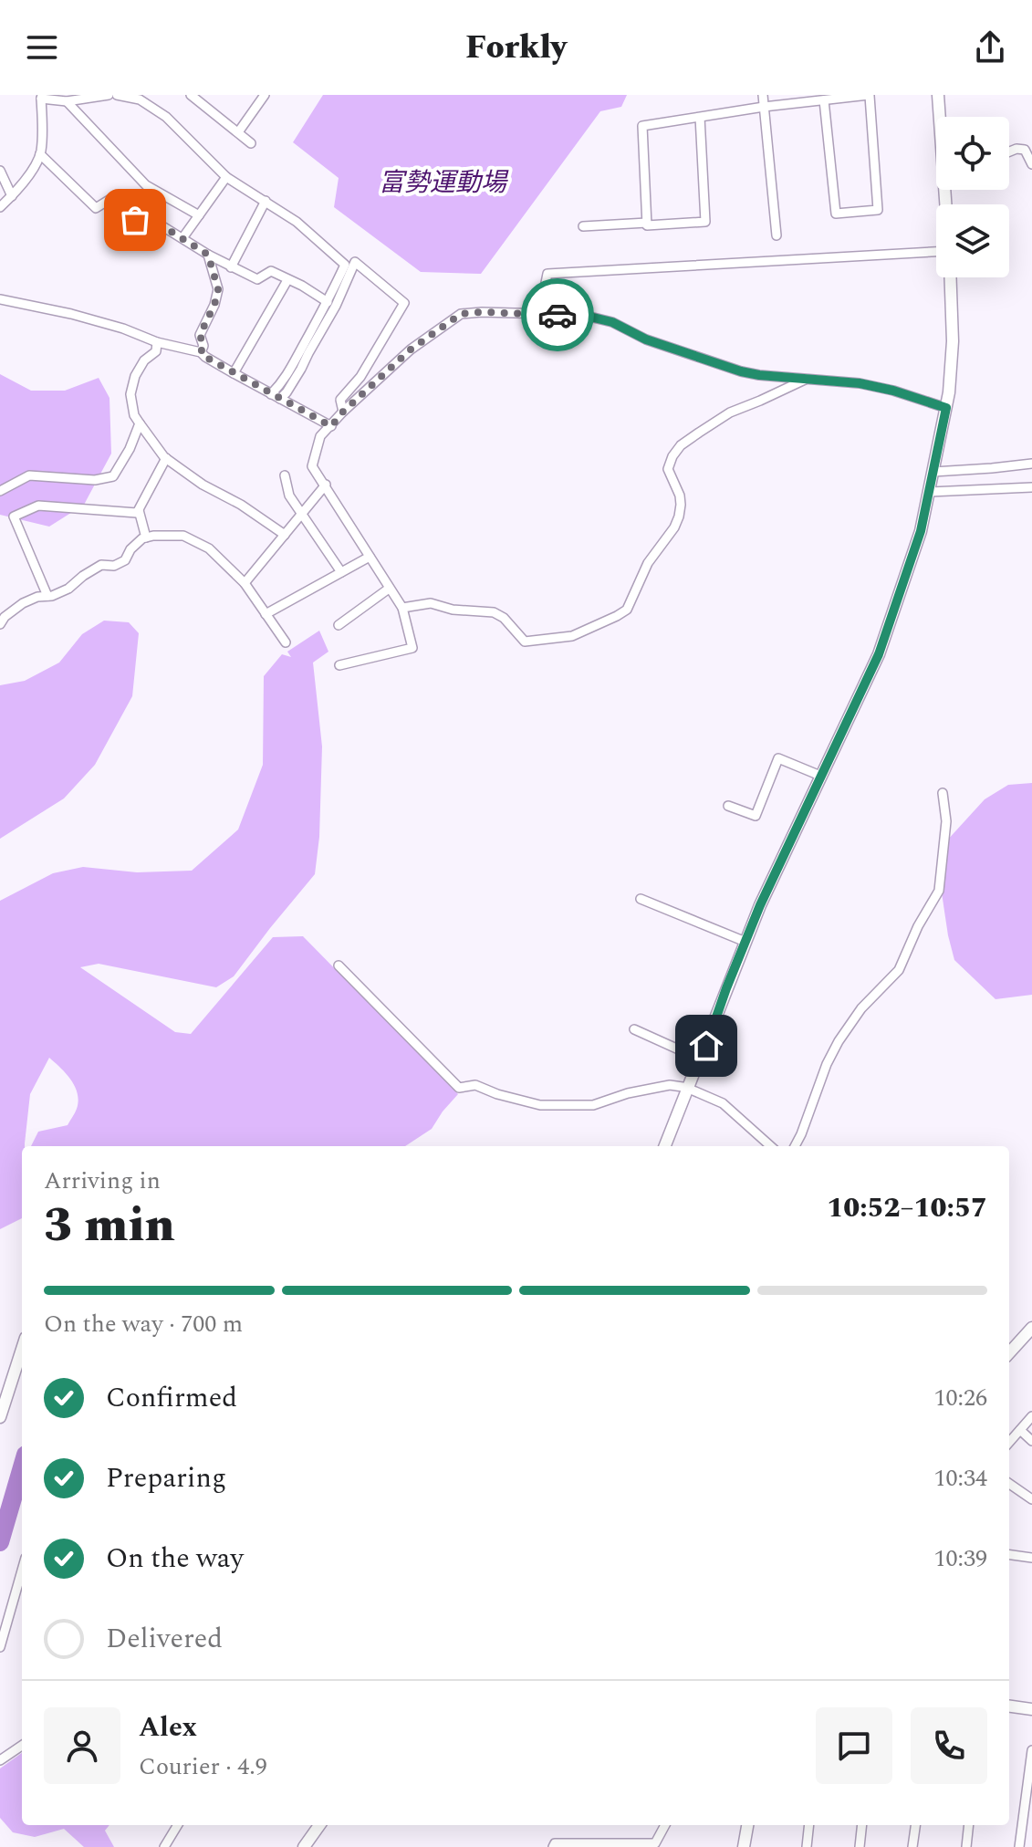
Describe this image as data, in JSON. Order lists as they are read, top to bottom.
{
  "parks": ["富勢運動場"],
  "page": {
    "header": "Forkly",
    "heading": ["3 min", "Arriving in", "10:52–10:57"],
    "panel": ["Alex", "Courier · 4.9"],
    "bar": "On the way · 700 m",
    "list": [
      ["Confirmed", "10:26"],
      ["Preparing", "10:34"],
      ["On the way", "10:39"],
      "Delivered"
    ]
  }
}
